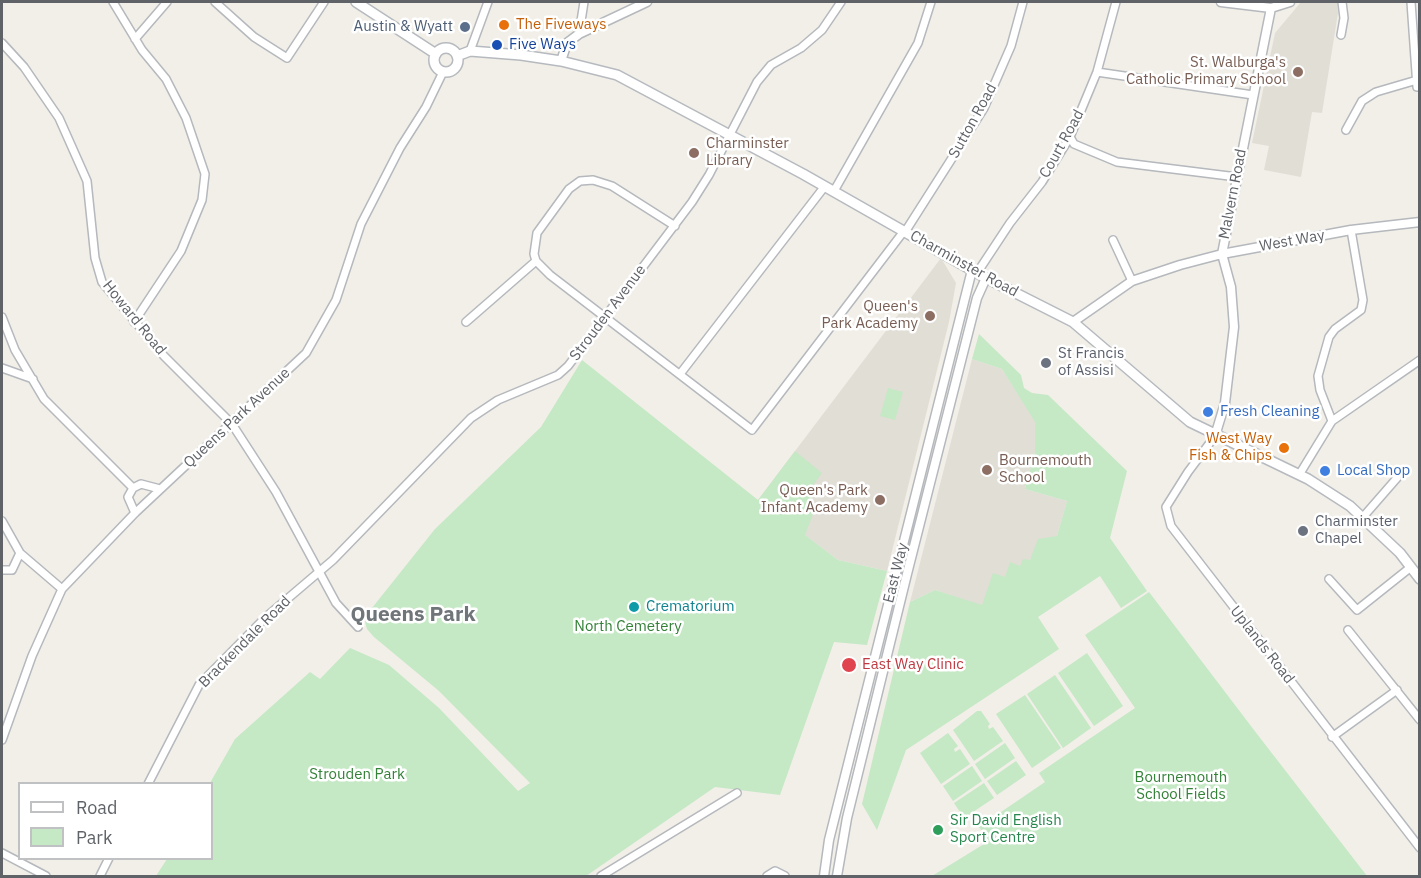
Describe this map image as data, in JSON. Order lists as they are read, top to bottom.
{
  "streets": {
    "main road": ["Charminster Road"],
    "street": [
      "Sutton Road",
      "Court Road",
      "Malvern Road",
      "West Way",
      "Strouden Avenue",
      "Howard Road",
      "Queens Park Avenue",
      "East Way",
      "Brackendale Road",
      "Uplands Road"
    ]
  },
  "crossings": [
    ["Sutton Road", "Charminster Road"],
    ["Court Road", "Charminster Road"],
    ["Court Road", "East Way"],
    ["Malvern Road", "West Way"],
    ["Malvern Road", "Charminster Road"],
    ["Malvern Road", "Uplands Road"],
    ["West Way", "Charminster Road"],
    ["Charminster Road", "Strouden Avenue"],
    ["Charminster Road", "Queens Park Avenue"],
    ["Charminster Road", "East Way"],
    ["Charminster Road", "Uplands Road"],
    ["Strouden Avenue", "Howard Road"],
    ["Strouden Avenue", "Brackendale Road"],
    ["Howard Road", "Queens Park Avenue"],
    ["Howard Road", "Brackendale Road"]
  ],
  "districts": ["Queens Park"],
  "parks": ["North Cemetery", "Strouden Park", "Bournemouth School Fields"],
  "places": [
    "The Fiveways",
    "Austin & Wyatt",
    "Five Ways",
    "St. Walburga's Catholic Primary School",
    "Charminster Library",
    "Queen's Park Academy",
    "St Francis of Assisi",
    "Fresh Cleaning",
    "West Way Fish & Chips",
    "Bournemouth School",
    "Local Shop",
    "Queen's Park Infant Academy",
    "Charminster Chapel",
    "Crematorium",
    "East Way Clinic",
    "Sir David English Sport Centre"
  ],
  "legend": ["Road", "Park"]
}
